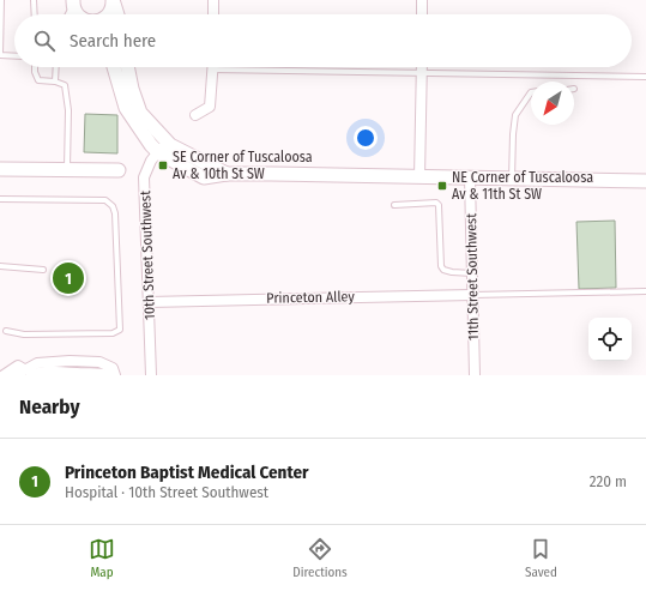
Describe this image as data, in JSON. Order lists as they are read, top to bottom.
{
  "streets": {
    "street": ["10th Street Southwest", "11th Street Southwest", "Princeton Alley"]
  },
  "crossings": [
    ["10th Street Southwest", "Princeton Alley"],
    ["11th Street Southwest", "Princeton Alley"]
  ],
  "places": {
    "transit": ["SE Corner of Tuscaloosa Av & 10th St SW", "NE Corner of Tuscaloosa Av & 11th St SW"]
  },
  "north": "bottom left",
  "page": {
    "search": "Search here",
    "pins": "1",
    "heading": "Nearby",
    "list": [
      {
        "mark": "1",
        "name": "Princeton Baptist Medical Center",
        "note": "Hospital · 10th Street Southwest",
        "value": "220 m"
      }
    ],
    "nav": ["Map", "Directions", "Saved"]
  }
}
